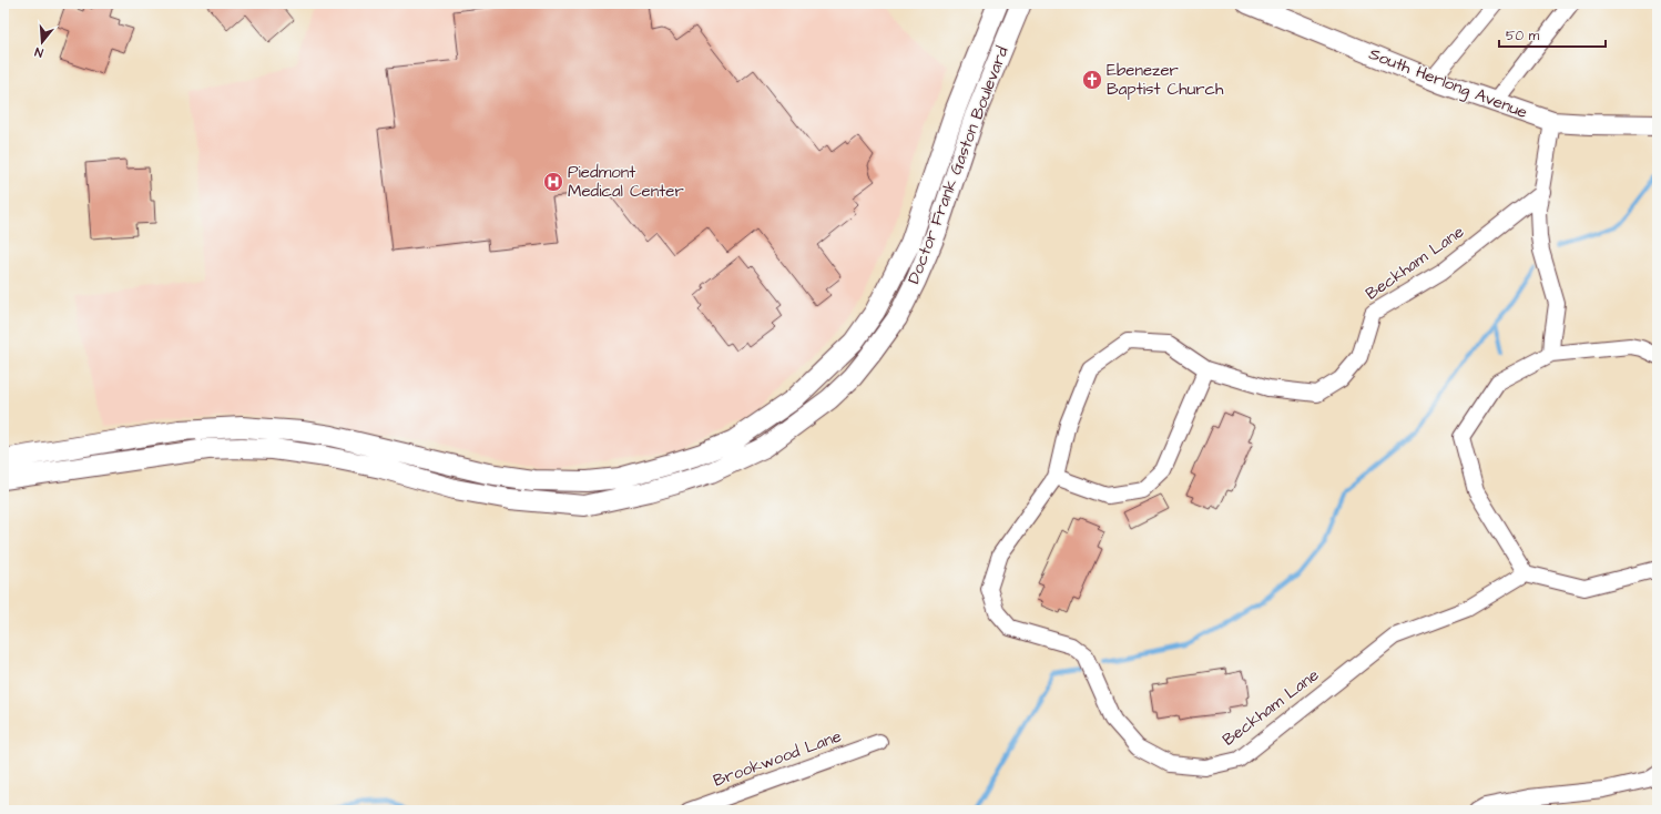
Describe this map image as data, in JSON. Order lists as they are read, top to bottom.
{
  "streets": {
    "street": [
      "South Herlong Avenue",
      "Doctor Frank Gaston Boulevard",
      "Beckham Lane",
      "Brookwood Lane"
    ]
  },
  "places": {
    "church": ["Ebenezer Baptist Church"],
    "hospital": ["Piedmont Medical Center"]
  },
  "scale_bar": "50 m",
  "north": "bottom"
}
